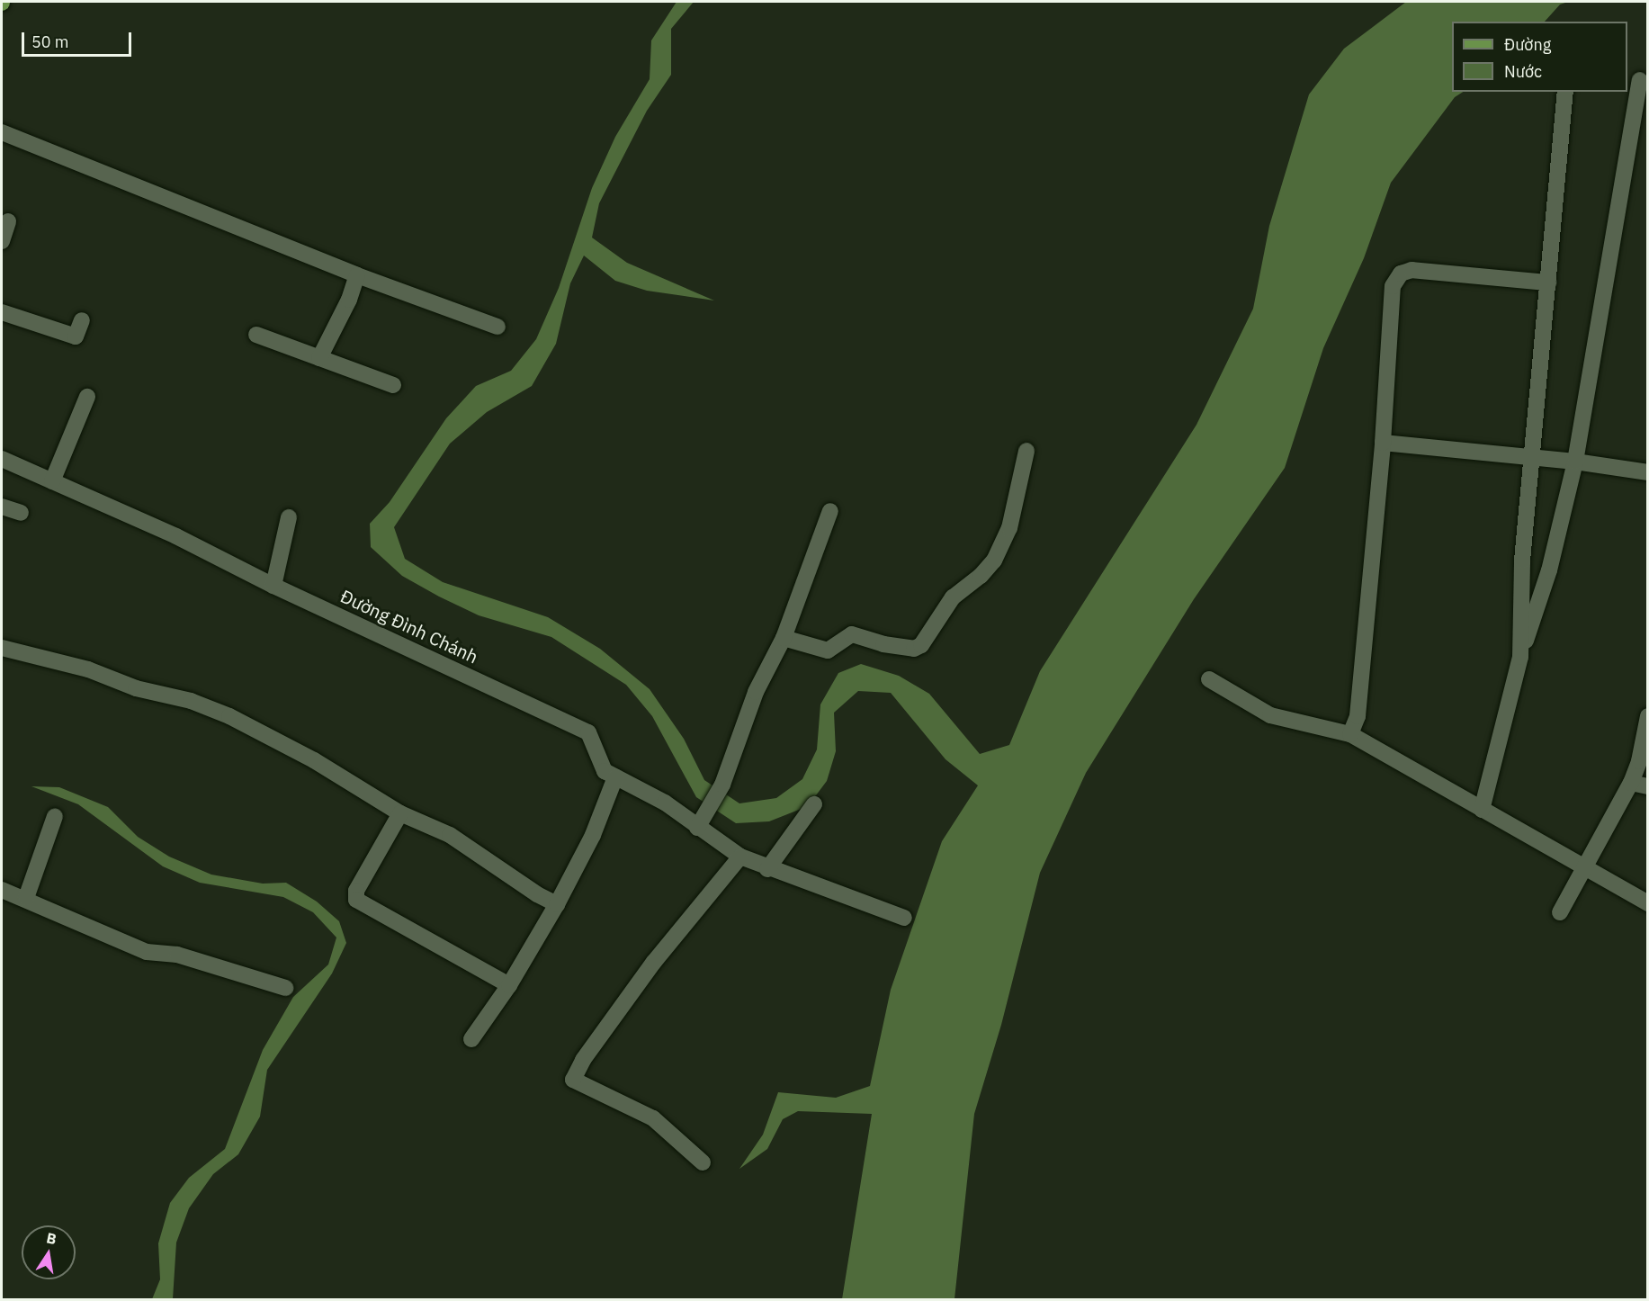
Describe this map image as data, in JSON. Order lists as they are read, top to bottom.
{
  "streets": {
    "street": ["Đường Đình Chánh"]
  },
  "legend": ["Đường", "Nước"],
  "scale_bar": "50 m",
  "north": "top"
}
